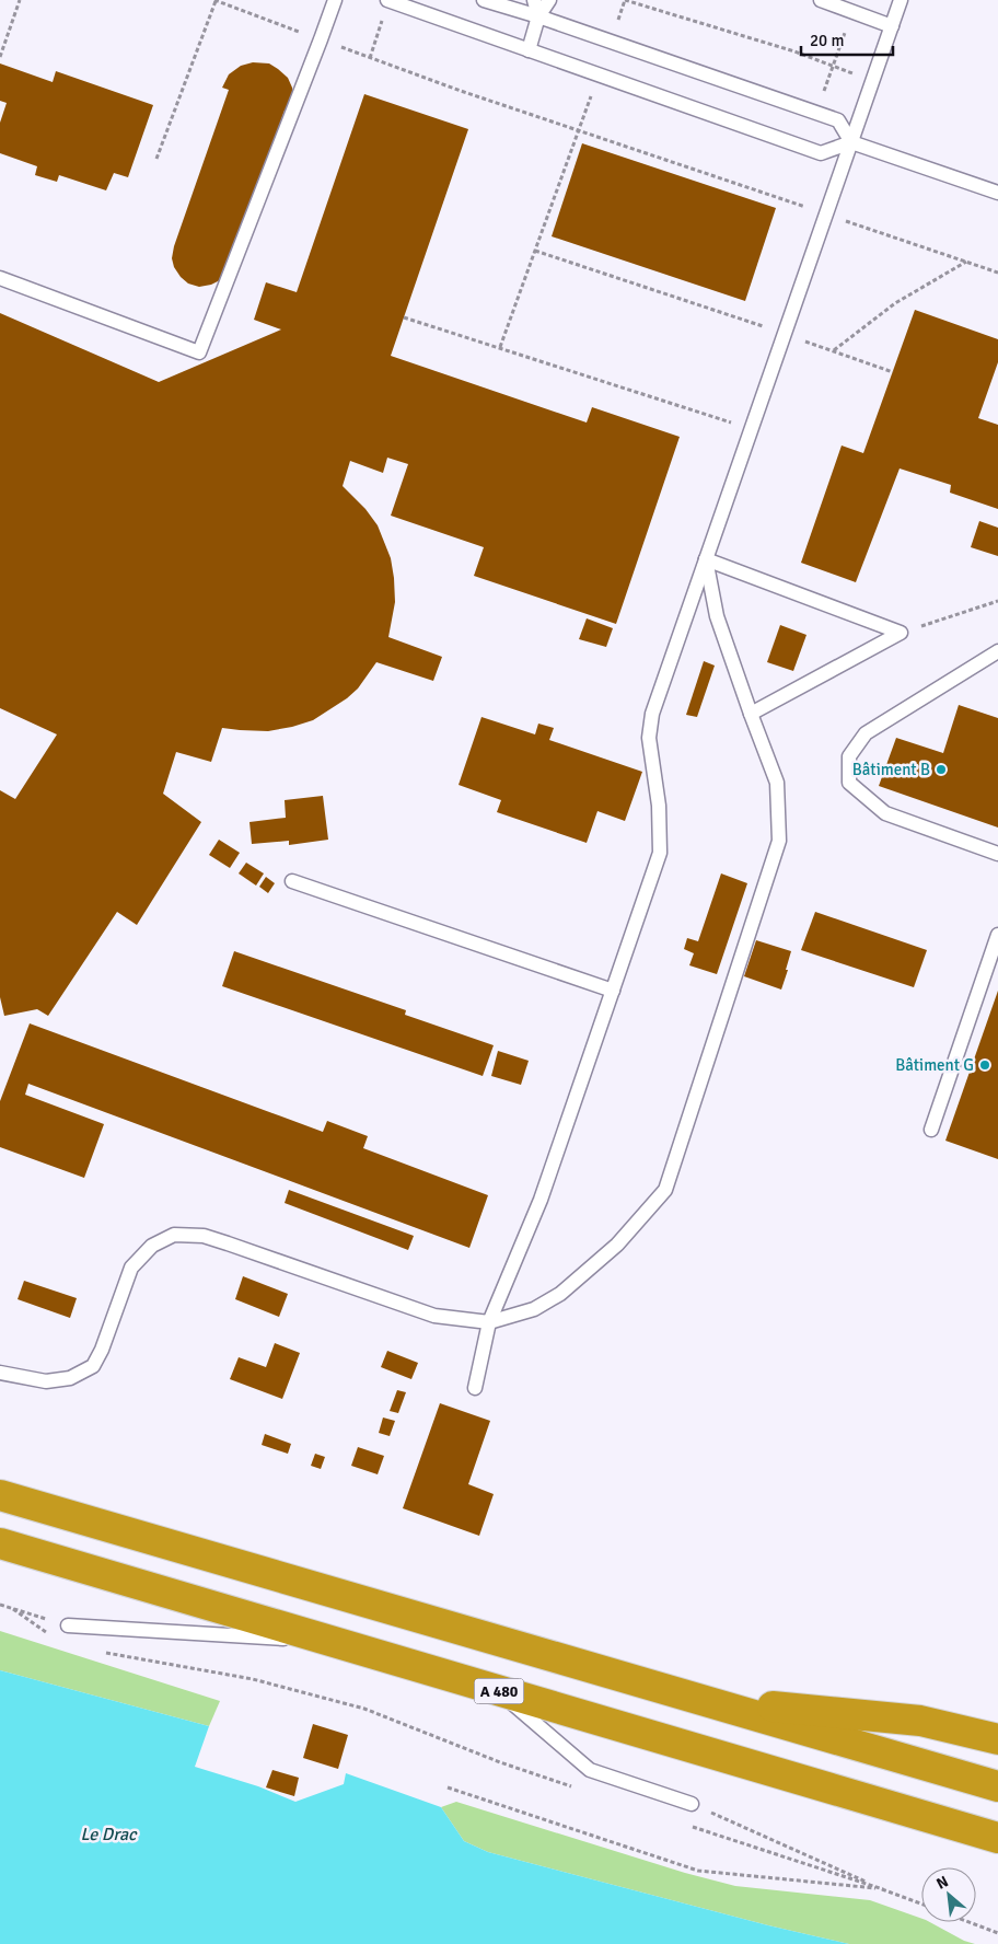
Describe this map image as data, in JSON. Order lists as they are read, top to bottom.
{
  "streets": {
    "highway": ["A 480"]
  },
  "water": ["Le Drac"],
  "places": ["Bâtiment B", "Bâtiment G"],
  "scale_bar": "20 m",
  "north": "top left"
}
